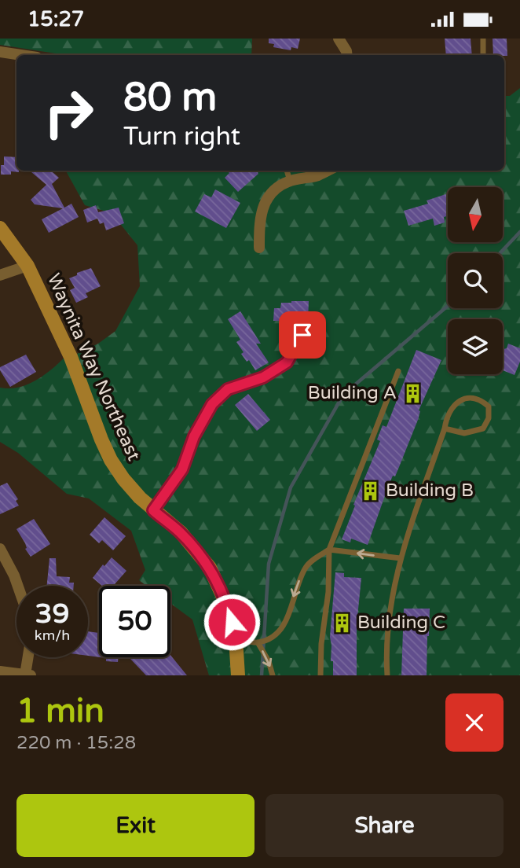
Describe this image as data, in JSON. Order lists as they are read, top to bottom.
{
  "streets": {
    "main road": ["Waynita Way Northeast"]
  },
  "places": {
    "building": ["Building A", "Building B", "Building C"]
  },
  "north": "bottom",
  "page": {
    "status": "15:27",
    "turn": ["80 m", "Turn right"],
    "speed": "39 km/h",
    "limit": "50",
    "heading": ["1 min", "220 m · 15:28"],
    "buttons": ["Exit", "Share"]
  }
}
